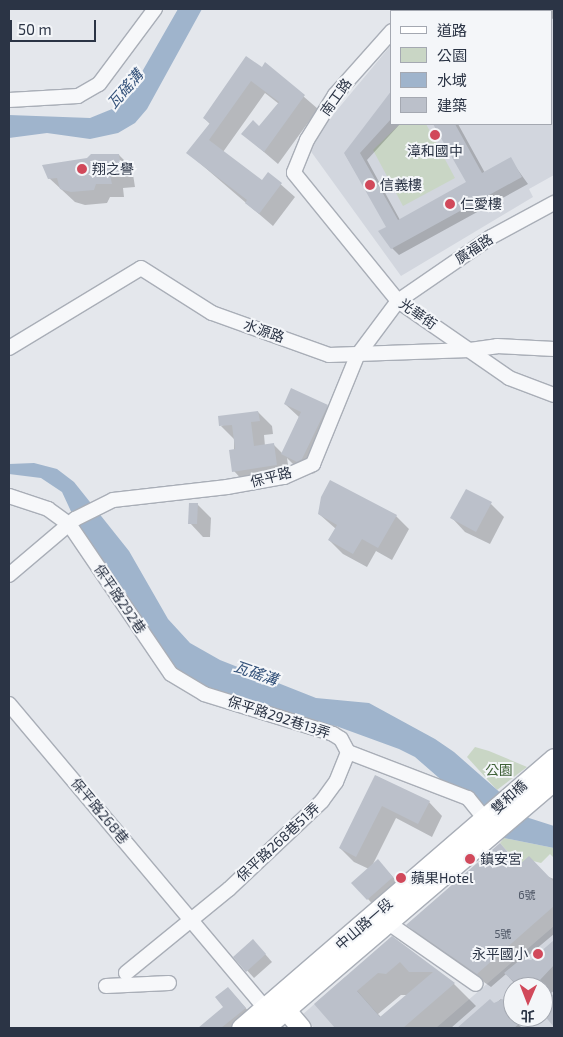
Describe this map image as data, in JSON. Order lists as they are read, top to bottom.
{
  "streets": {
    "street": [
      "南工路",
      "廣福路",
      "光華街",
      "水源路",
      "保平路",
      "保平路292巷",
      "保平路292巷13弄",
      "雙和橋",
      "保平路268巷",
      "保平路268巷51弄",
      "中山路一段"
    ]
  },
  "crossings": [
    ["南工路", "光華街"],
    ["廣福路", "光華街"],
    ["廣福路", "保平路"],
    ["光華街", "水源路"],
    ["光華街", "保平路"],
    ["水源路", "保平路"],
    ["保平路", "保平路292巷"],
    ["保平路292巷", "保平路292巷13弄"],
    ["保平路292巷13弄", "雙和橋"],
    ["保平路292巷13弄", "保平路268巷51弄"],
    ["保平路292巷13弄", "中山路一段"],
    ["雙和橋", "中山路一段"],
    ["保平路268巷", "保平路268巷51弄"],
    ["保平路268巷", "中山路一段"]
  ],
  "water": ["瓦磘溝"],
  "parks": ["公園"],
  "places": [
    "漳和國中",
    "翔之譽",
    "信義樓",
    "仁愛樓",
    "鎮安宮",
    "蘋果Hotel",
    "永平國小"
  ],
  "house_numbers": ["6號", "5號"],
  "legend": [
    "道路",
    "公園",
    "水域",
    "建築"
  ],
  "scale_bar": "50 m",
  "north": "bottom"
}
